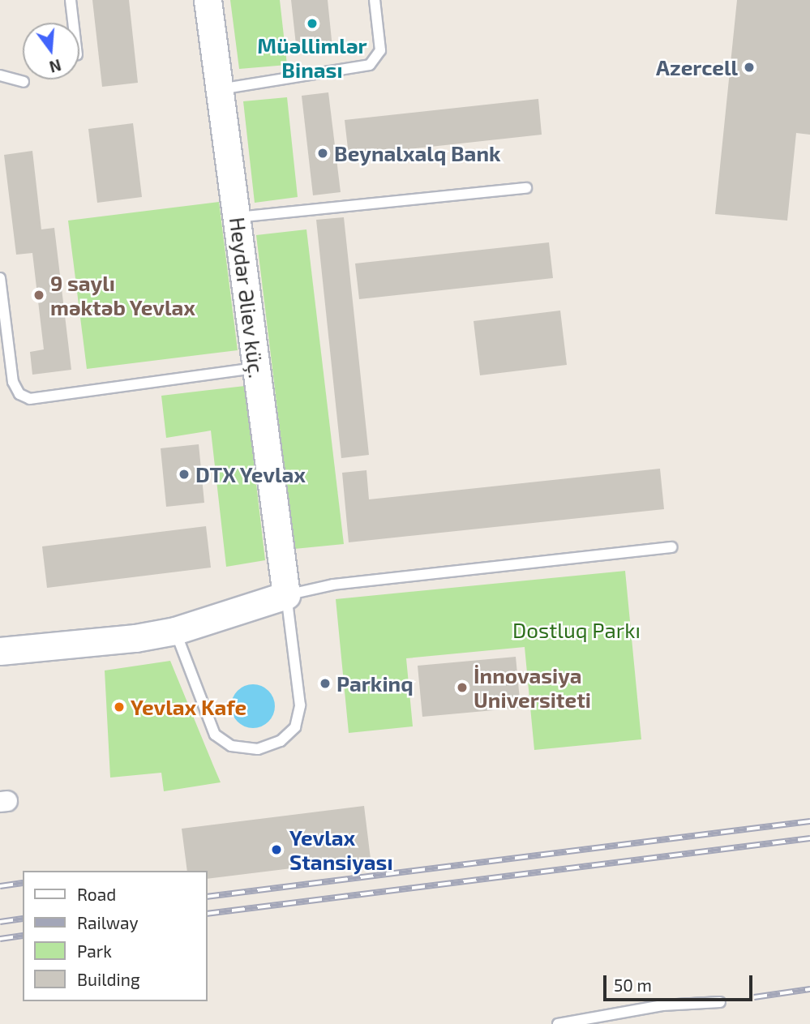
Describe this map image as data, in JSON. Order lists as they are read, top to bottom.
{
  "streets": {
    "street": ["Heydər Əliev küç."]
  },
  "parks": ["Dostluq Parkı"],
  "places": [
    "Müəllimlər Binası",
    "Azercell",
    "Beynalxalq Bank",
    "9 saylı məktəb Yevlax",
    "DTX Yevlax",
    "Parkinq",
    "İnnovasiya Universiteti",
    "Yevlax Kafe",
    "Yevlax Stansiyası"
  ],
  "legend": [
    "Road",
    "Railway",
    "Park",
    "Building"
  ],
  "scale_bar": "50 m",
  "north": "bottom"
}
